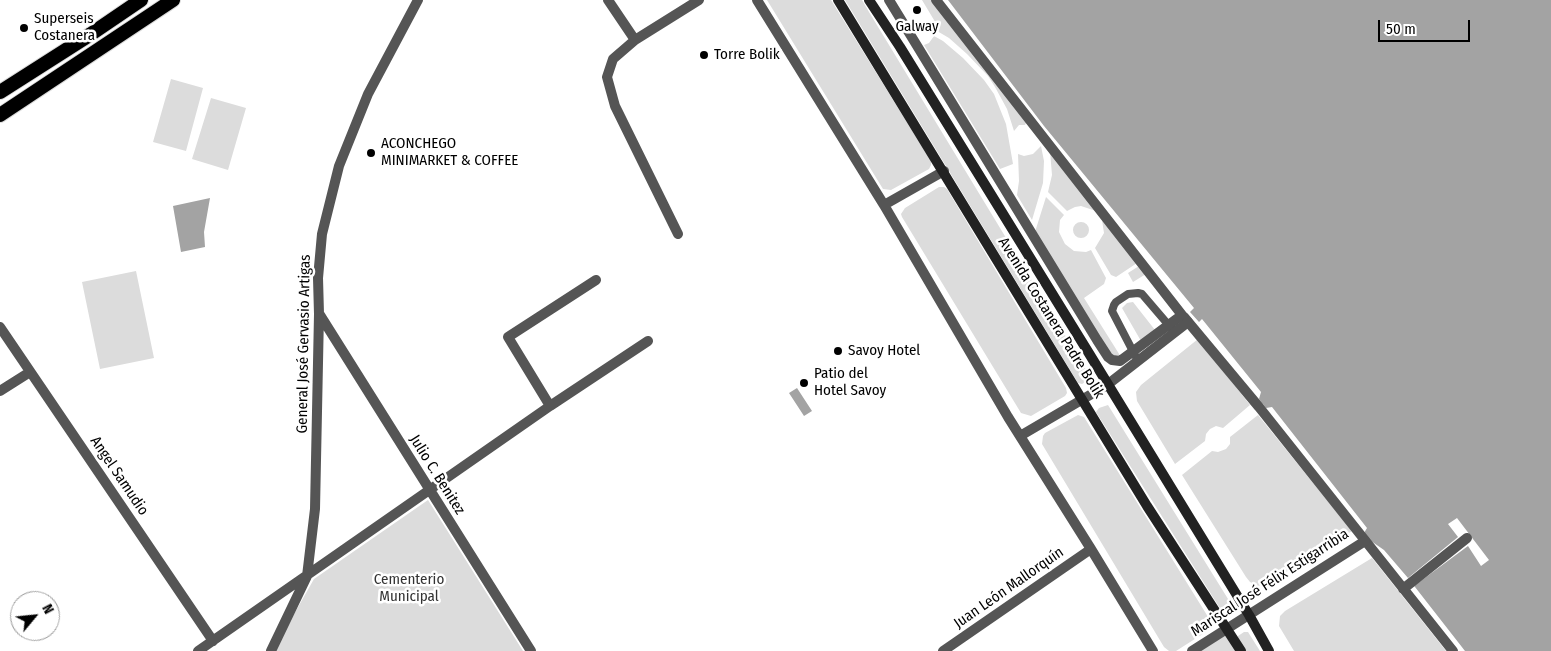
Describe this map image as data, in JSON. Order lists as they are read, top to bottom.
{
  "streets": {
    "main road": ["Avenida Costanera Padre Bolik"],
    "street": [
      "General José Gervasio Artigas",
      "Julio C. Benitez",
      "Angel Samudio",
      "Mariscal José Félix Estigarribia",
      "Juan León Mallorquín"
    ]
  },
  "crossings": [
    ["Avenida Costanera Padre Bolik", "Mariscal José Félix Estigarribia"],
    ["General José Gervasio Artigas", "Julio C. Benitez"]
  ],
  "parks": ["Cementerio Municipal"],
  "places": [
    "Galway",
    "Superseis Costanera",
    "Torre Bolik",
    "ACONCHEGO MINIMARKET & COFFEE",
    "Savoy Hotel",
    "Patio del Hotel Savoy"
  ],
  "scale_bar": "50 m",
  "north": "top right"
}
